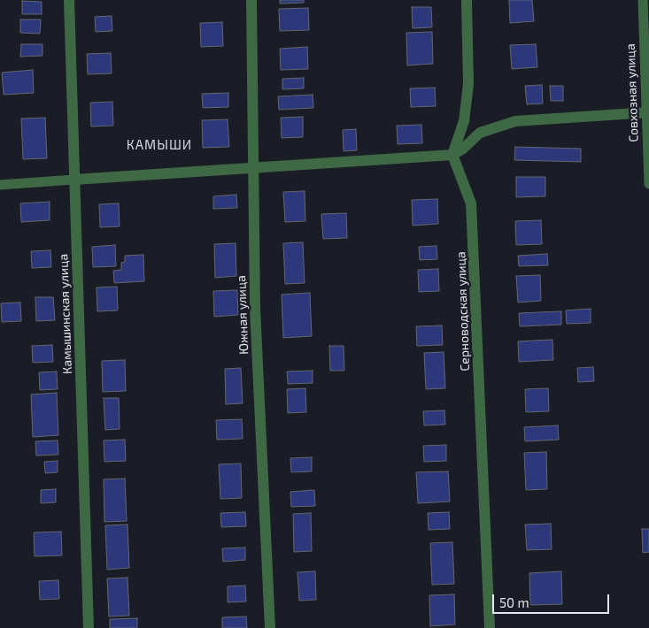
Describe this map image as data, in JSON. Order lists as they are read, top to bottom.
{
  "streets": {
    "street": ["Серноводская улица", "Камышинская улица", "Южная улица"],
    "lane": ["Совхозная улица"]
  },
  "districts": ["КАМЫШИ"],
  "scale_bar": "50 m"
}
